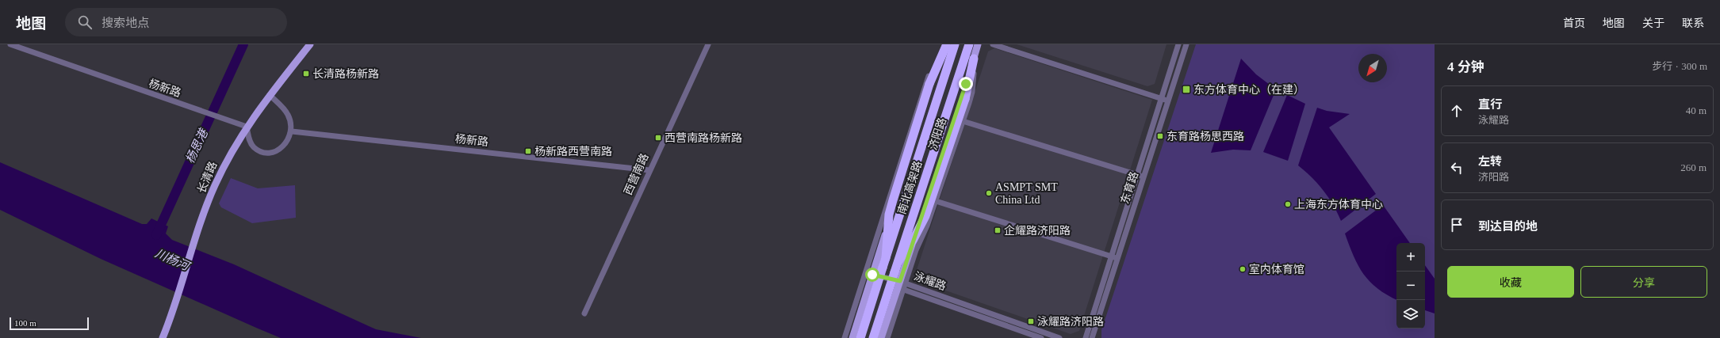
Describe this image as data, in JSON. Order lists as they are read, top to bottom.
{
  "streets": {
    "highway": ["南北高架路"],
    "main road": ["济阳路", "长清路"],
    "street": [
      "杨新路",
      "西营南路",
      "东育路",
      "泳耀路"
    ]
  },
  "crossings": [
    ["杨新路", "西营南路"],
    ["杨新路", "长清路"],
    ["济阳路", "南北高架路"],
    ["济阳路", "泳耀路"]
  ],
  "water": ["杨思港", "川杨河"],
  "places": {
    "transit": [
      "长清路杨新路",
      "东方体育中心（在建）",
      "东育路杨思西路",
      "西营南路杨新路",
      "杨新路西营南路",
      "企耀路济阳路",
      "泳耀路济阳路"
    ],
    "other": ["ASMPT SMT China Ltd", "上海东方体育中心", "室内体育馆"]
  },
  "scale_bar": "100 m",
  "north": "bottom left",
  "page": {
    "header": "地图",
    "search": "搜索地点",
    "nav": [
      "首页",
      "地图",
      "关于",
      "联系"
    ],
    "heading": ["4 分钟", "步行 · 300 m"],
    "list": [
      ["直行", "泳耀路", "40 m"],
      ["左转", "济阳路", "260 m"],
      "到达目的地"
    ],
    "map_buttons": ["+", "−"],
    "buttons": ["收藏", "分享"],
    "scale": "100 m"
  }
}
